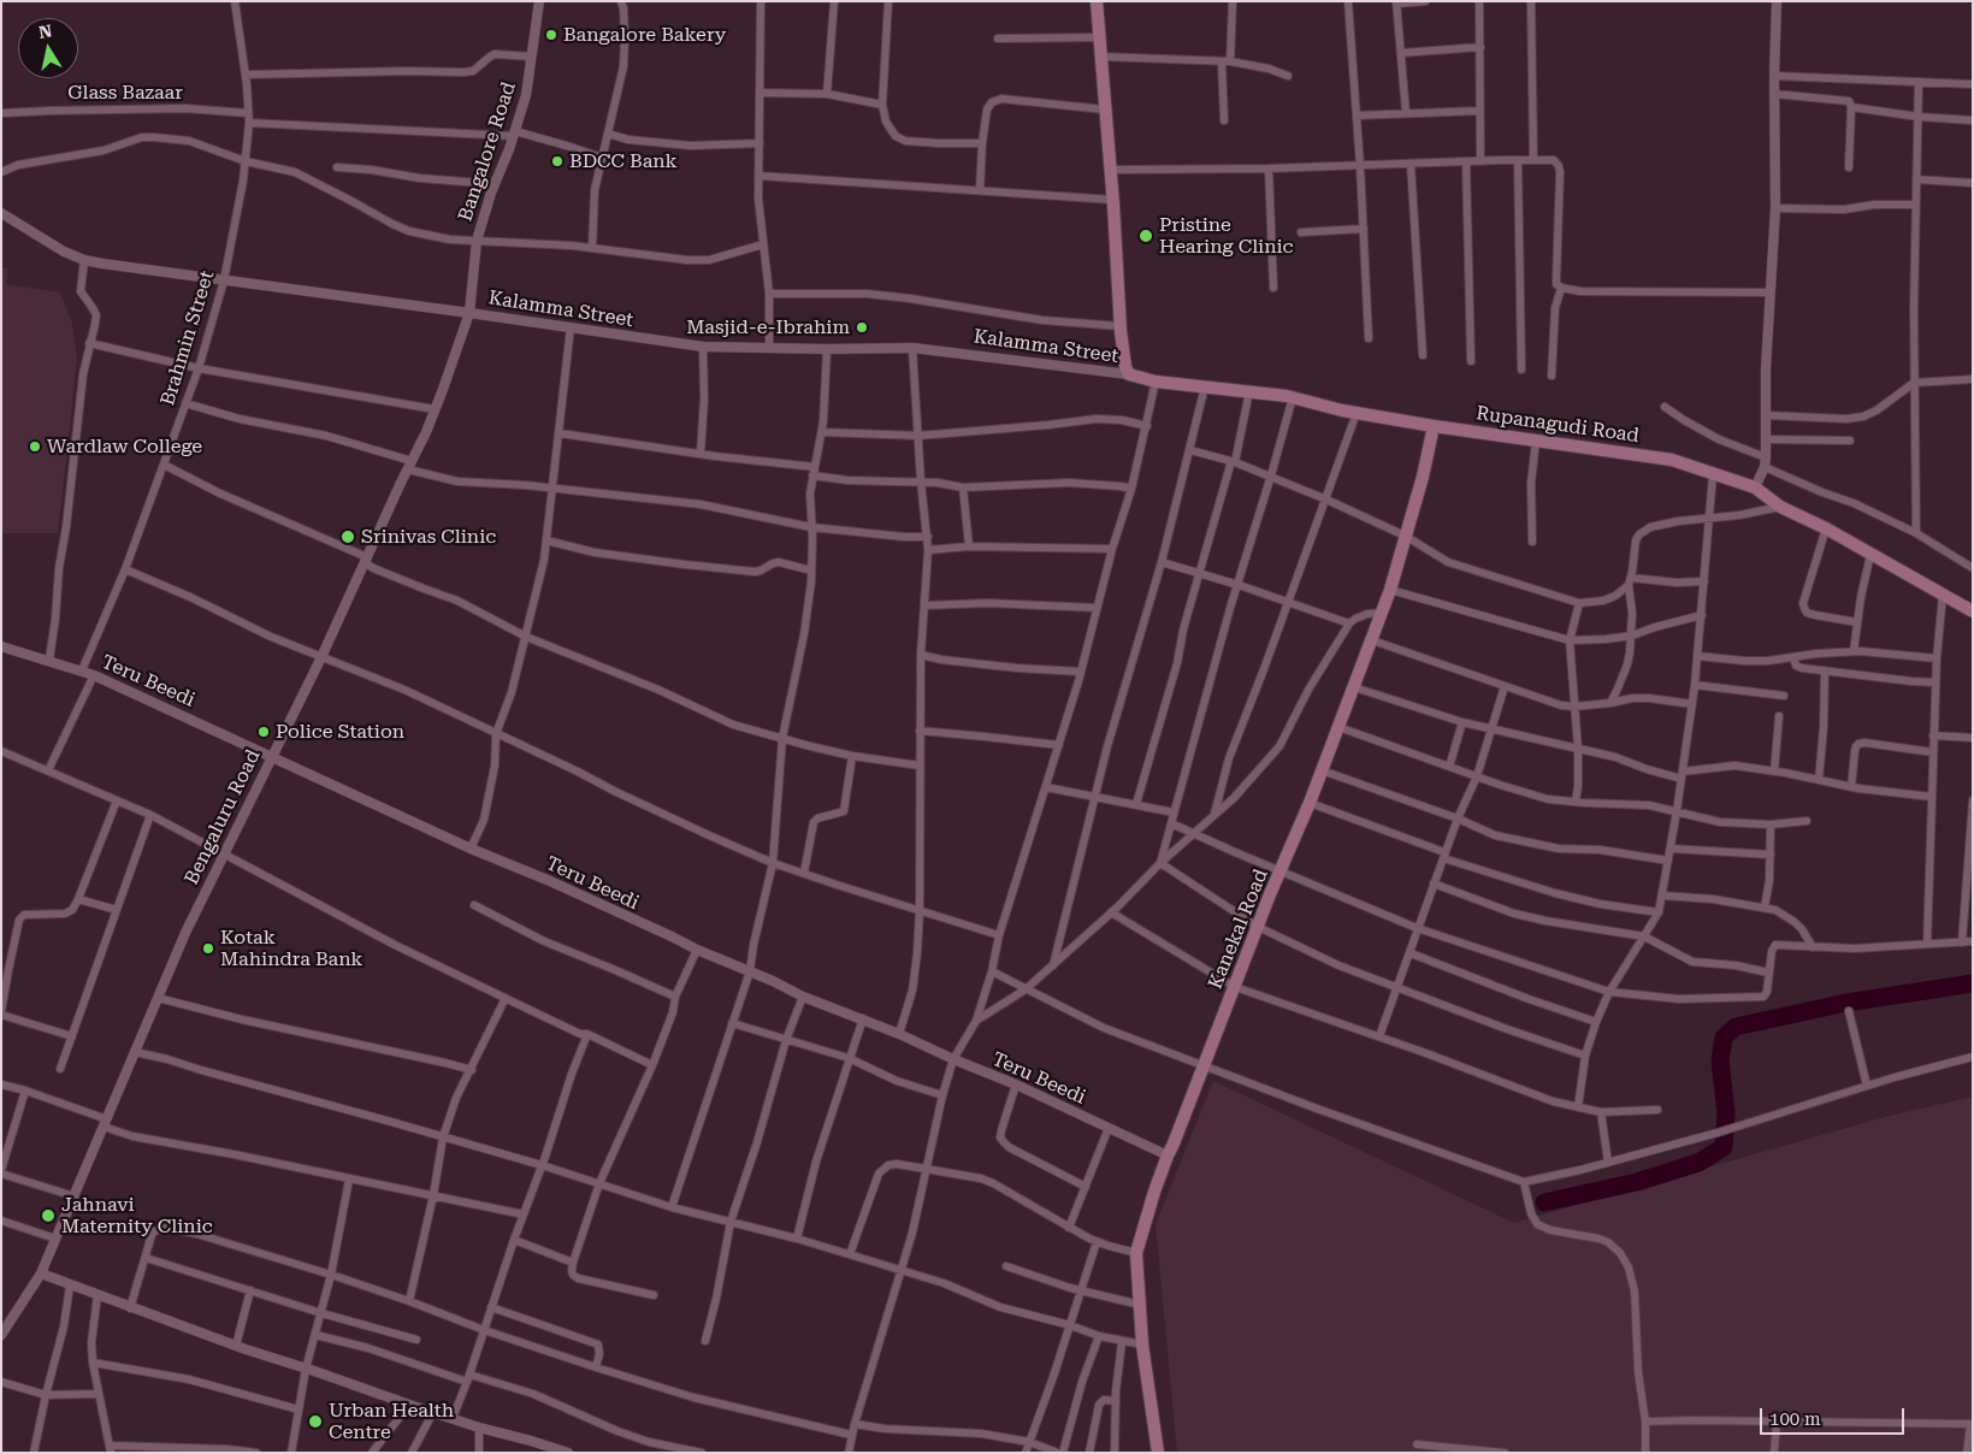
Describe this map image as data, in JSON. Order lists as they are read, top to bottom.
{
  "streets": {
    "main road": ["Rupanagudi Road", "Kanekal Road"],
    "street": [
      "Glass Bazaar",
      "Bangalore Road",
      "Kalamma Street",
      "Brahmin Street",
      "Teru Beedi",
      "Bengaluru Road"
    ]
  },
  "crossings": [
    ["Glass Bazaar", "Brahmin Street"],
    ["Bangalore Road", "Kalamma Street"],
    ["Bangalore Road", "Bengaluru Road"],
    ["Kalamma Street", "Brahmin Street"],
    ["Kalamma Street", "Rupanagudi Road"],
    ["Kalamma Street", "Bengaluru Road"],
    ["Brahmin Street", "Teru Beedi"],
    ["Rupanagudi Road", "Kanekal Road"],
    ["Teru Beedi", "Bengaluru Road"],
    ["Teru Beedi", "Kanekal Road"]
  ],
  "places": [
    "Bangalore Bakery",
    "BDCC Bank",
    "Pristine Hearing Clinic",
    "Masjid-e-Ibrahim",
    "Wardlaw College",
    "Srinivas Clinic",
    "Police Station",
    "Kotak Mahindra Bank",
    "Jahnavi Maternity Clinic",
    "Urban Health Centre"
  ],
  "scale_bar": "100 m",
  "north": "top"
}
